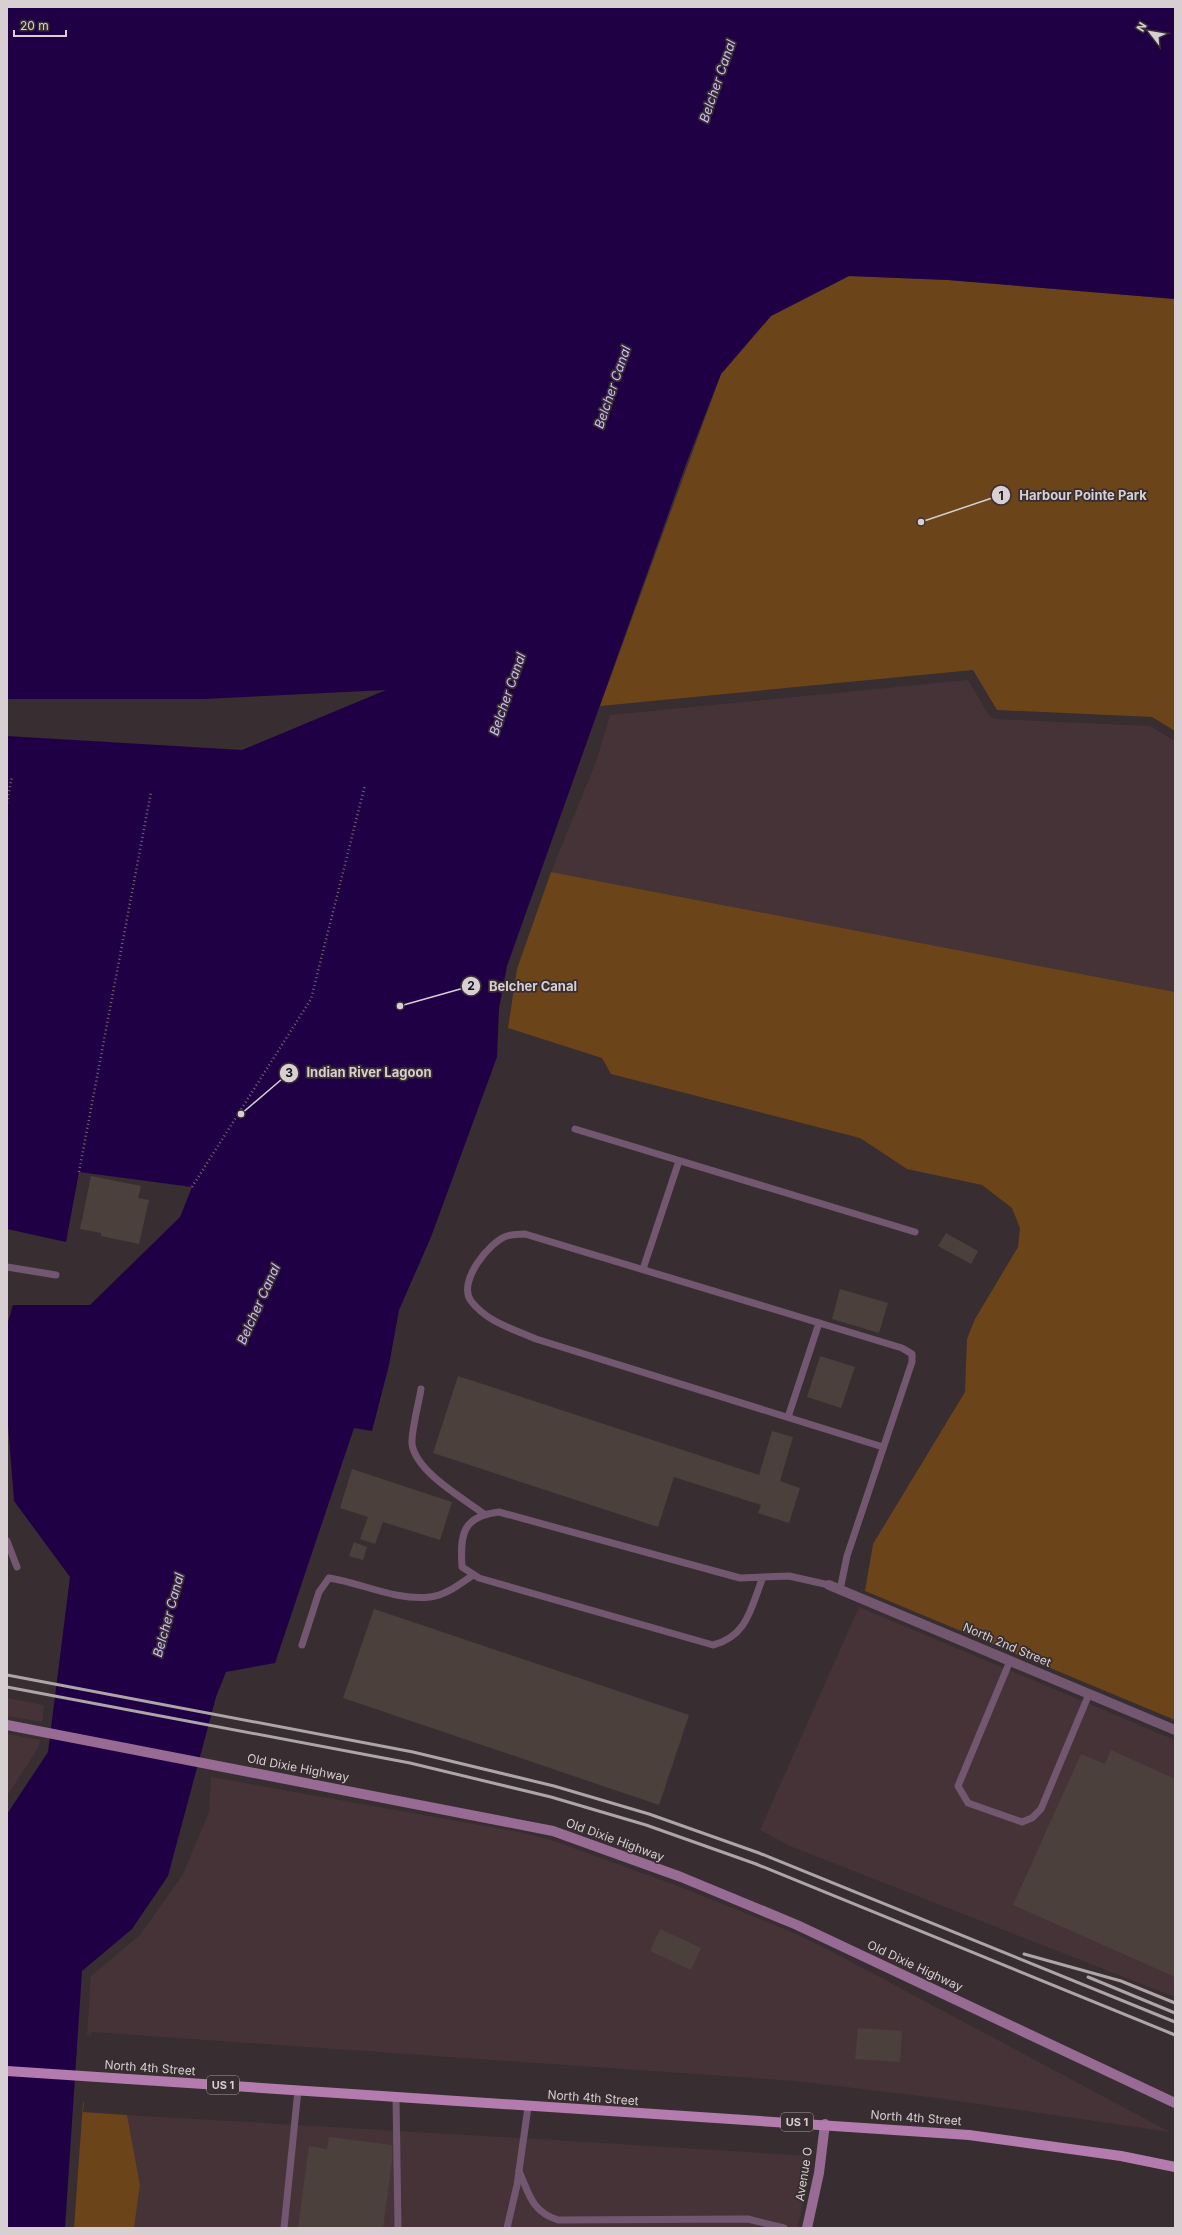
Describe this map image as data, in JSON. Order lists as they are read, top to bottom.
{
  "streets": {
    "main road": ["North 4th Street", "US 1"],
    "street": ["North 2nd Street", "Old Dixie Highway", "Avenue O"]
  },
  "crossings": [
    ["North 4th Street", "Avenue O"]
  ],
  "water": ["Belcher Canal"],
  "places": ["Harbour Pointe Park", "Belcher Canal", "Indian River Lagoon"],
  "scale_bar": "20 m",
  "north": "top left"
}
